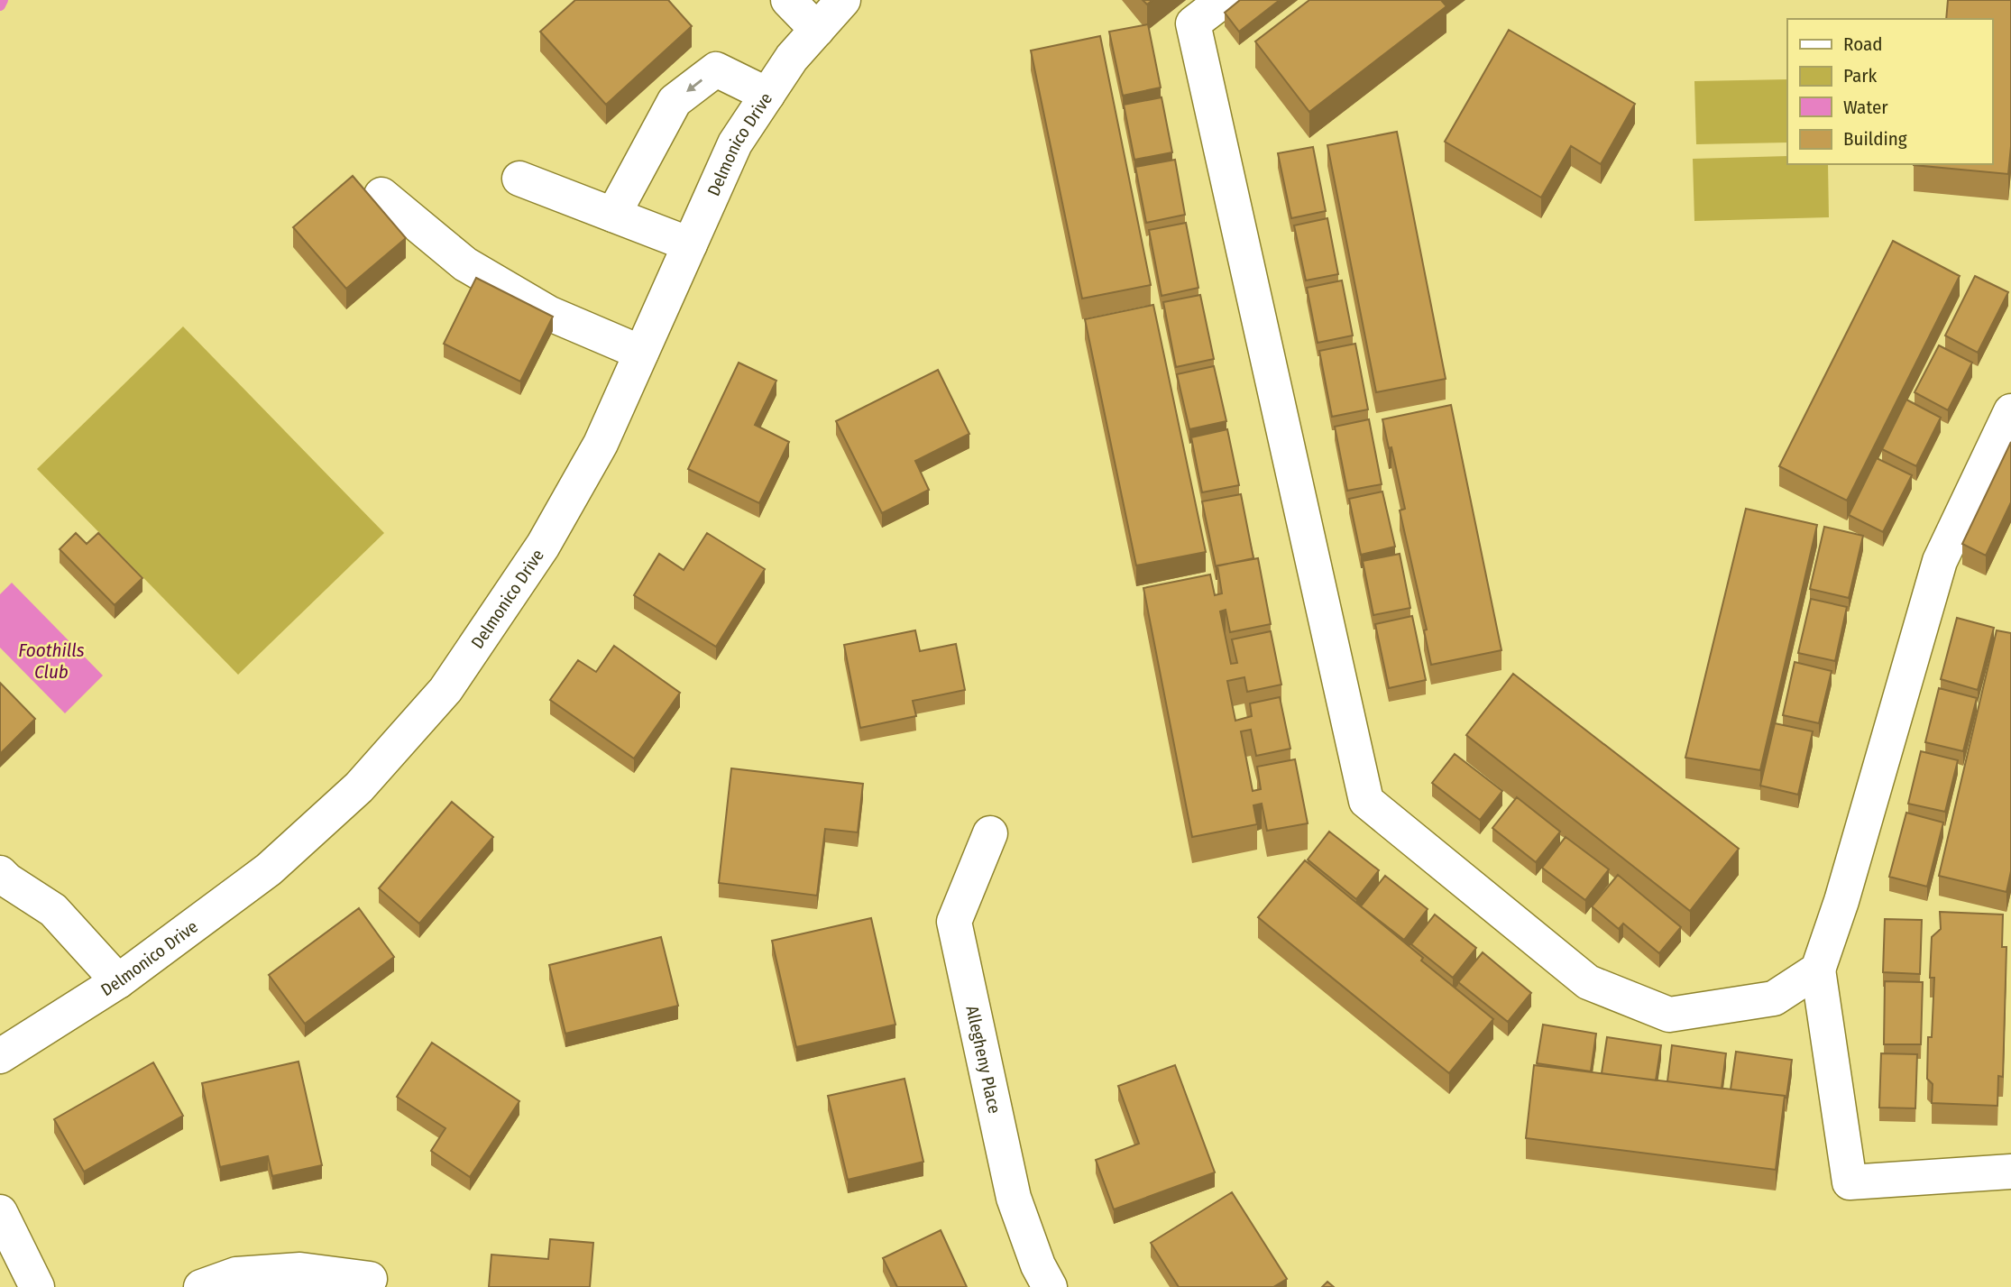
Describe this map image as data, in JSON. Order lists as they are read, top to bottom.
{
  "streets": {
    "street": ["Delmonico Drive", "Allegheny Place"]
  },
  "water": ["Foothills Club"],
  "legend": [
    "Road",
    "Park",
    "Water",
    "Building"
  ]
}
